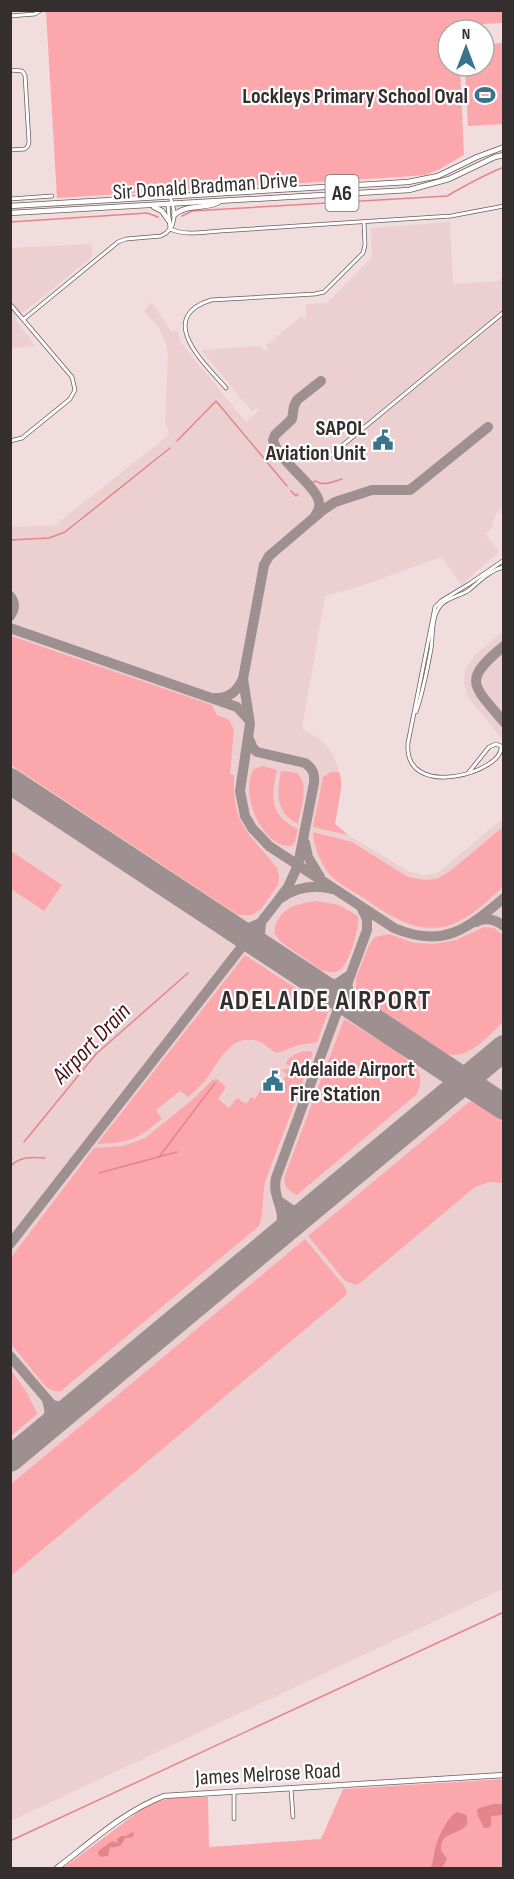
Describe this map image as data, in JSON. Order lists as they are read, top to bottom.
{
  "streets": {
    "main road": ["Sir Donald Bradman Drive", "A6", "James Melrose Road"]
  },
  "districts": ["ADELAIDE AIRPORT"],
  "water": ["Airport Drain"],
  "places": {
    "sports": ["Lockleys Primary School Oval"],
    "public building": ["SAPOL Aviation Unit", "Adelaide Airport Fire Station"]
  },
  "north": "top"
}
